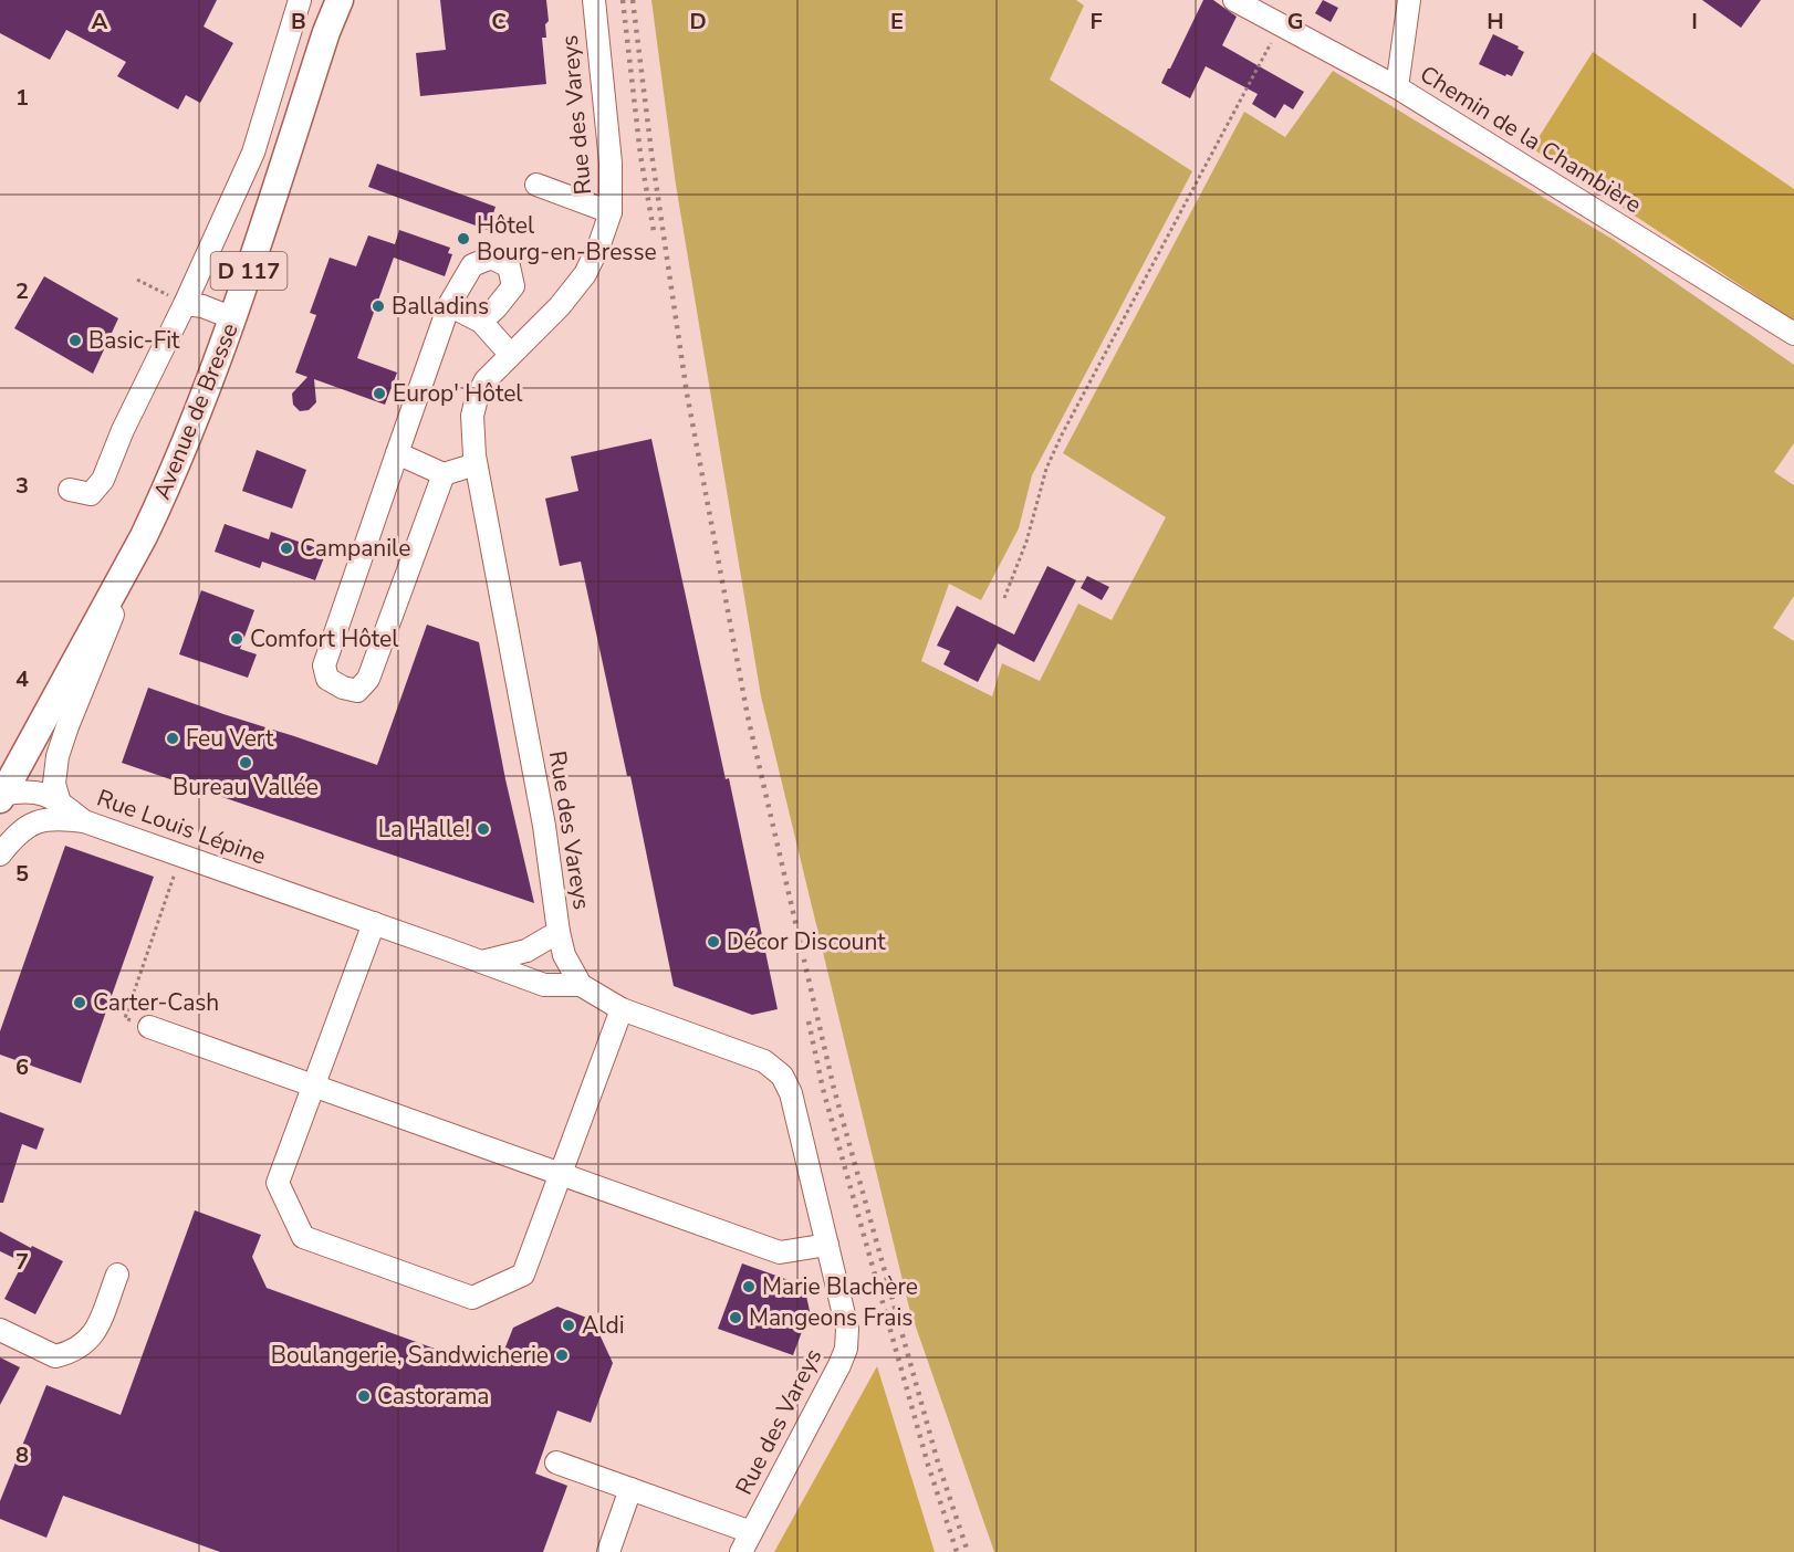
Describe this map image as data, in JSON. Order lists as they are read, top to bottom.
{
  "streets": {
    "main road": ["D 117", "Avenue de Bresse"],
    "street": ["Rue des Vareys", "Chemin de la Chambière", "Rue Louis Lépine"]
  },
  "crossings": [
    ["Rue des Vareys", "Rue Louis Lépine"],
    ["Avenue de Bresse", "Rue Louis Lépine"]
  ],
  "places": [
    "Hôtel Bourg-en-Bresse",
    "Balladins",
    "Basic-Fit",
    "Europ' Hôtel",
    "Campanile",
    "Comfort Hôtel",
    "Feu Vert",
    "Bureau Vallée",
    "La Halle!",
    "Décor Discount",
    "Carter-Cash",
    "Marie Blachère",
    "Mangeons Frais",
    "Aldi",
    "Boulangerie, Sandwicherie",
    "Castorama"
  ],
  "grid": {
    "columns": [
      "A",
      "B",
      "C",
      "D",
      "E",
      "F",
      "G",
      "H",
      "I"
    ],
    "rows": [
      "1",
      "2",
      "3",
      "4",
      "5",
      "6",
      "7",
      "8"
    ]
  }
}
